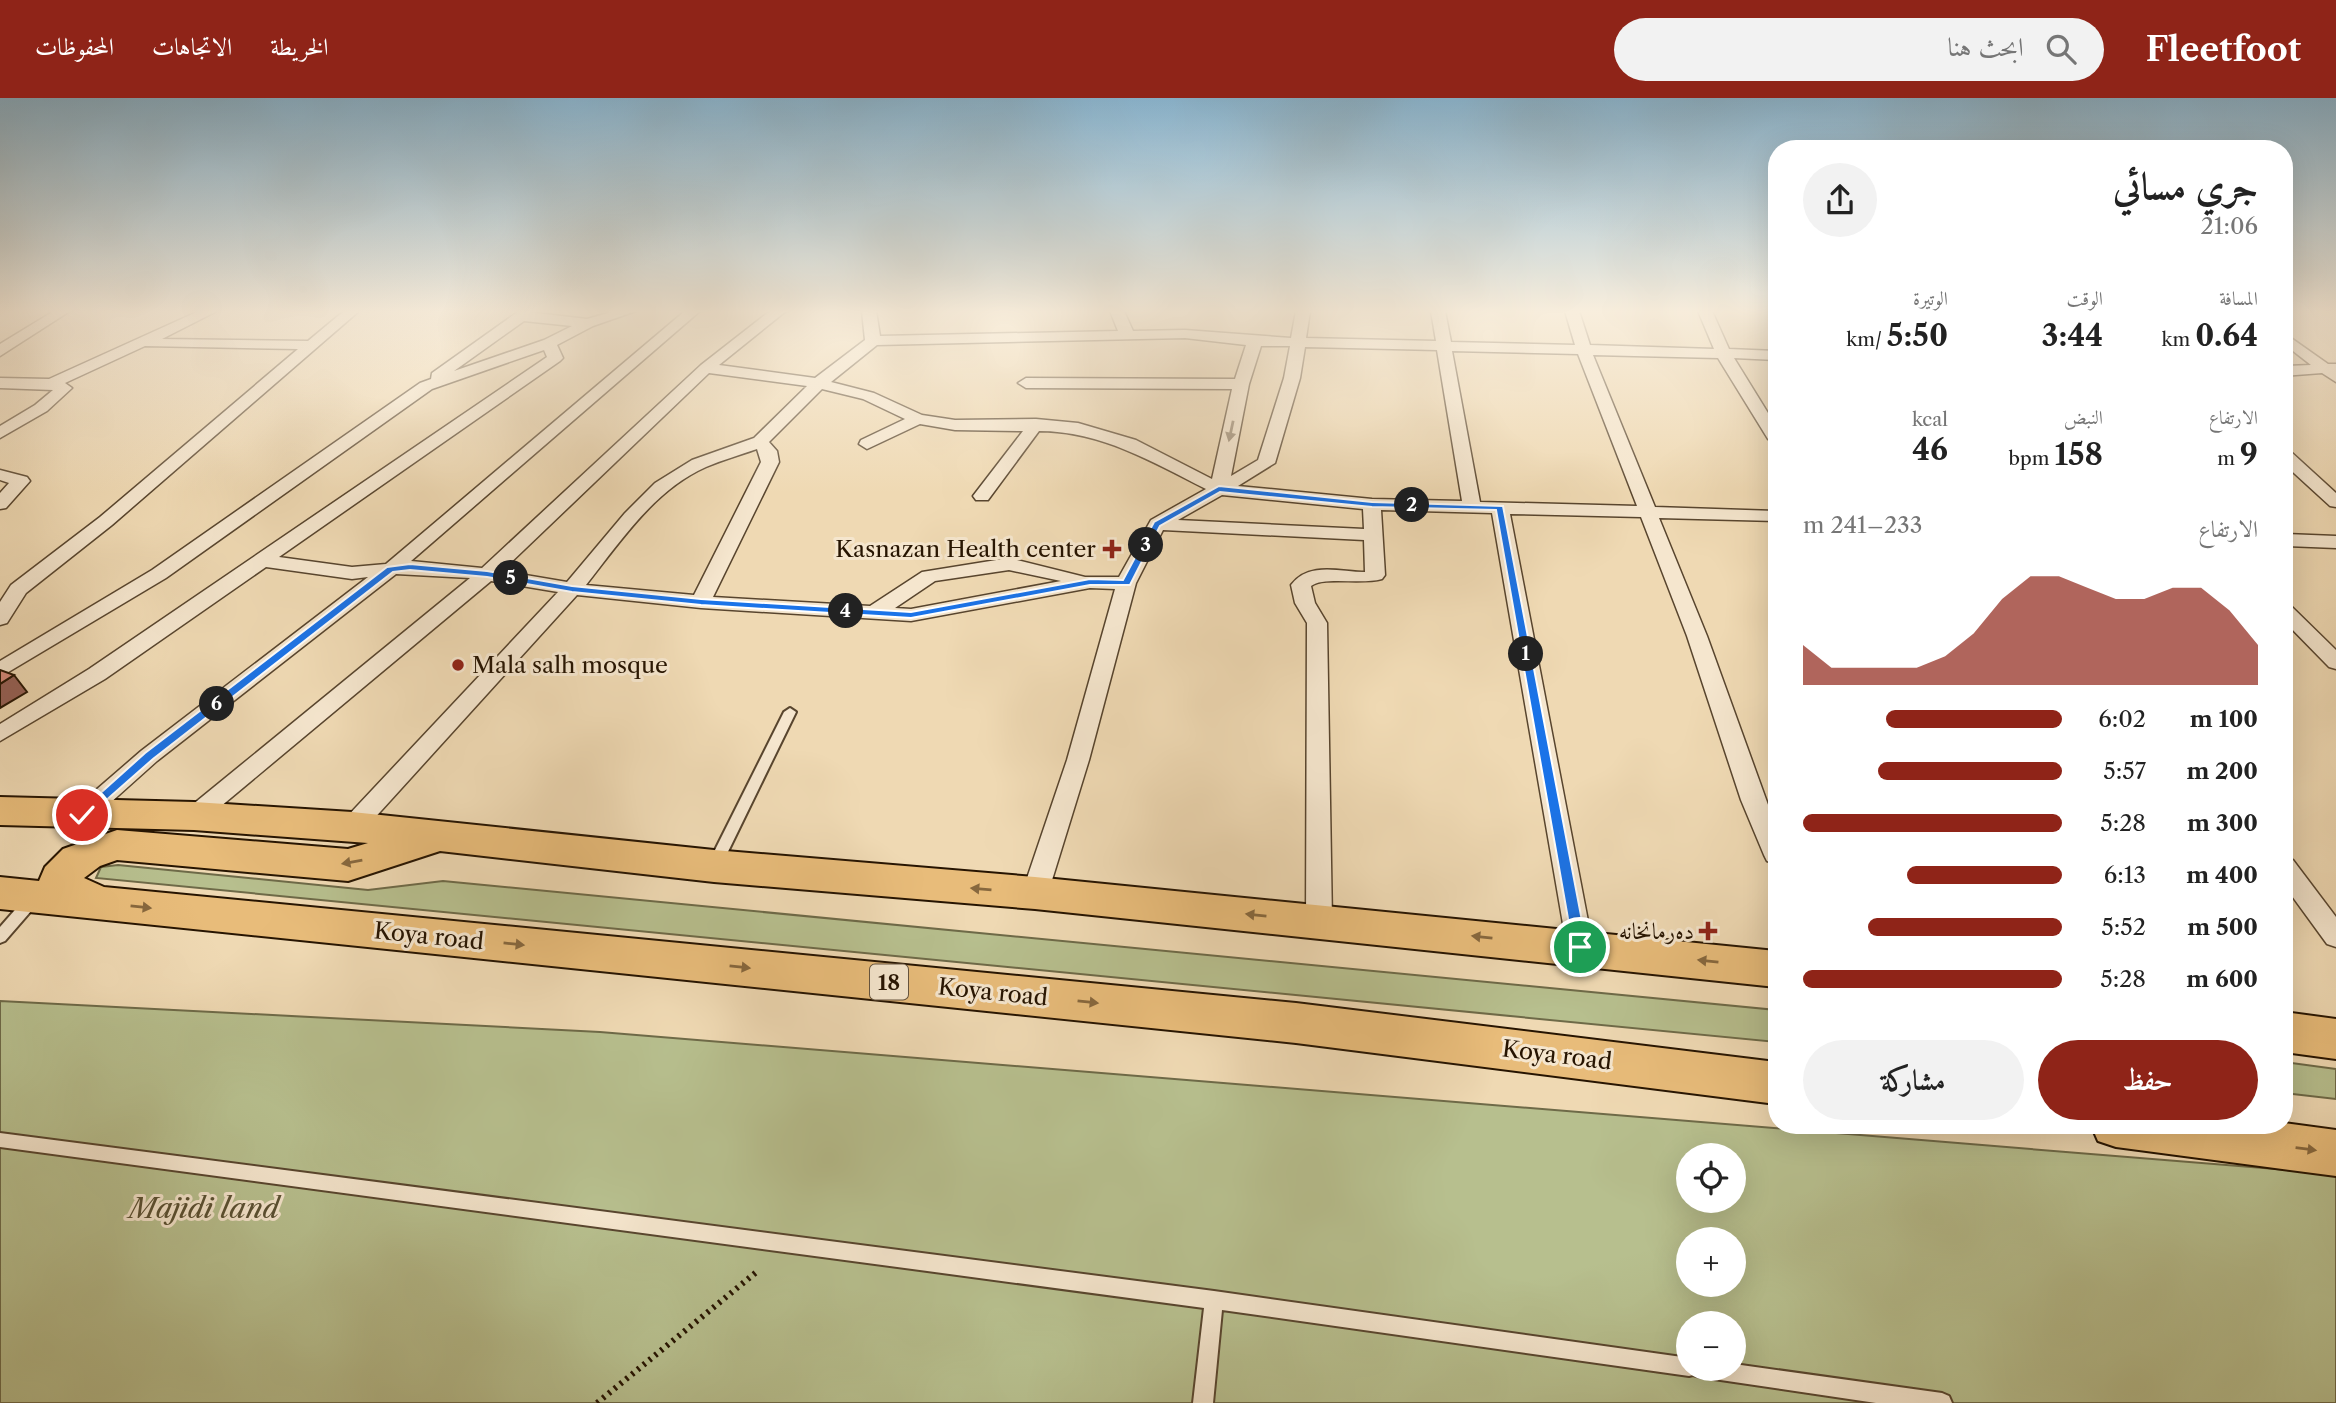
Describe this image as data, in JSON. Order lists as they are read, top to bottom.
{
  "streets": {
    "highway": ["Koya road", "18"]
  },
  "parks": ["Majidi land"],
  "places": {
    "health": ["Kasnazan Health center", "دەرمانخانە"],
    "other": ["Mala salh mosque"]
  },
  "page": {
    "header": "Fleetfoot",
    "search": "ابحث هنا",
    "nav": ["الخريطة", "الاتجاهات", "المحفوظات"],
    "heading": ["جري مسائي", "21:06"],
    "stats": [
      ["المسافة", "0.64 km"],
      ["الوقت", "3:44"],
      ["الوتيرة", "5:50 /km"],
      ["الارتفاع", "9 m"],
      ["النبض", "158 bpm"],
      ["kcal", "46"]
    ],
    "pins": [
      "2",
      "3",
      "5",
      "4",
      "1",
      "6"
    ],
    "chart": ["الارتفاع", "233–241 m"],
    "list": [
      {
        "name": "100 m",
        "note": "6:02"
      },
      {
        "name": "200 m",
        "note": "5:57"
      },
      {
        "name": "300 m",
        "note": "5:28"
      },
      {
        "name": "400 m",
        "note": "6:13"
      },
      {
        "name": "500 m",
        "note": "5:52"
      },
      {
        "name": "600 m",
        "note": "5:28"
      }
    ],
    "buttons": ["حفظ", "مشاركة"],
    "map_buttons": ["+", "−"]
  }
}
